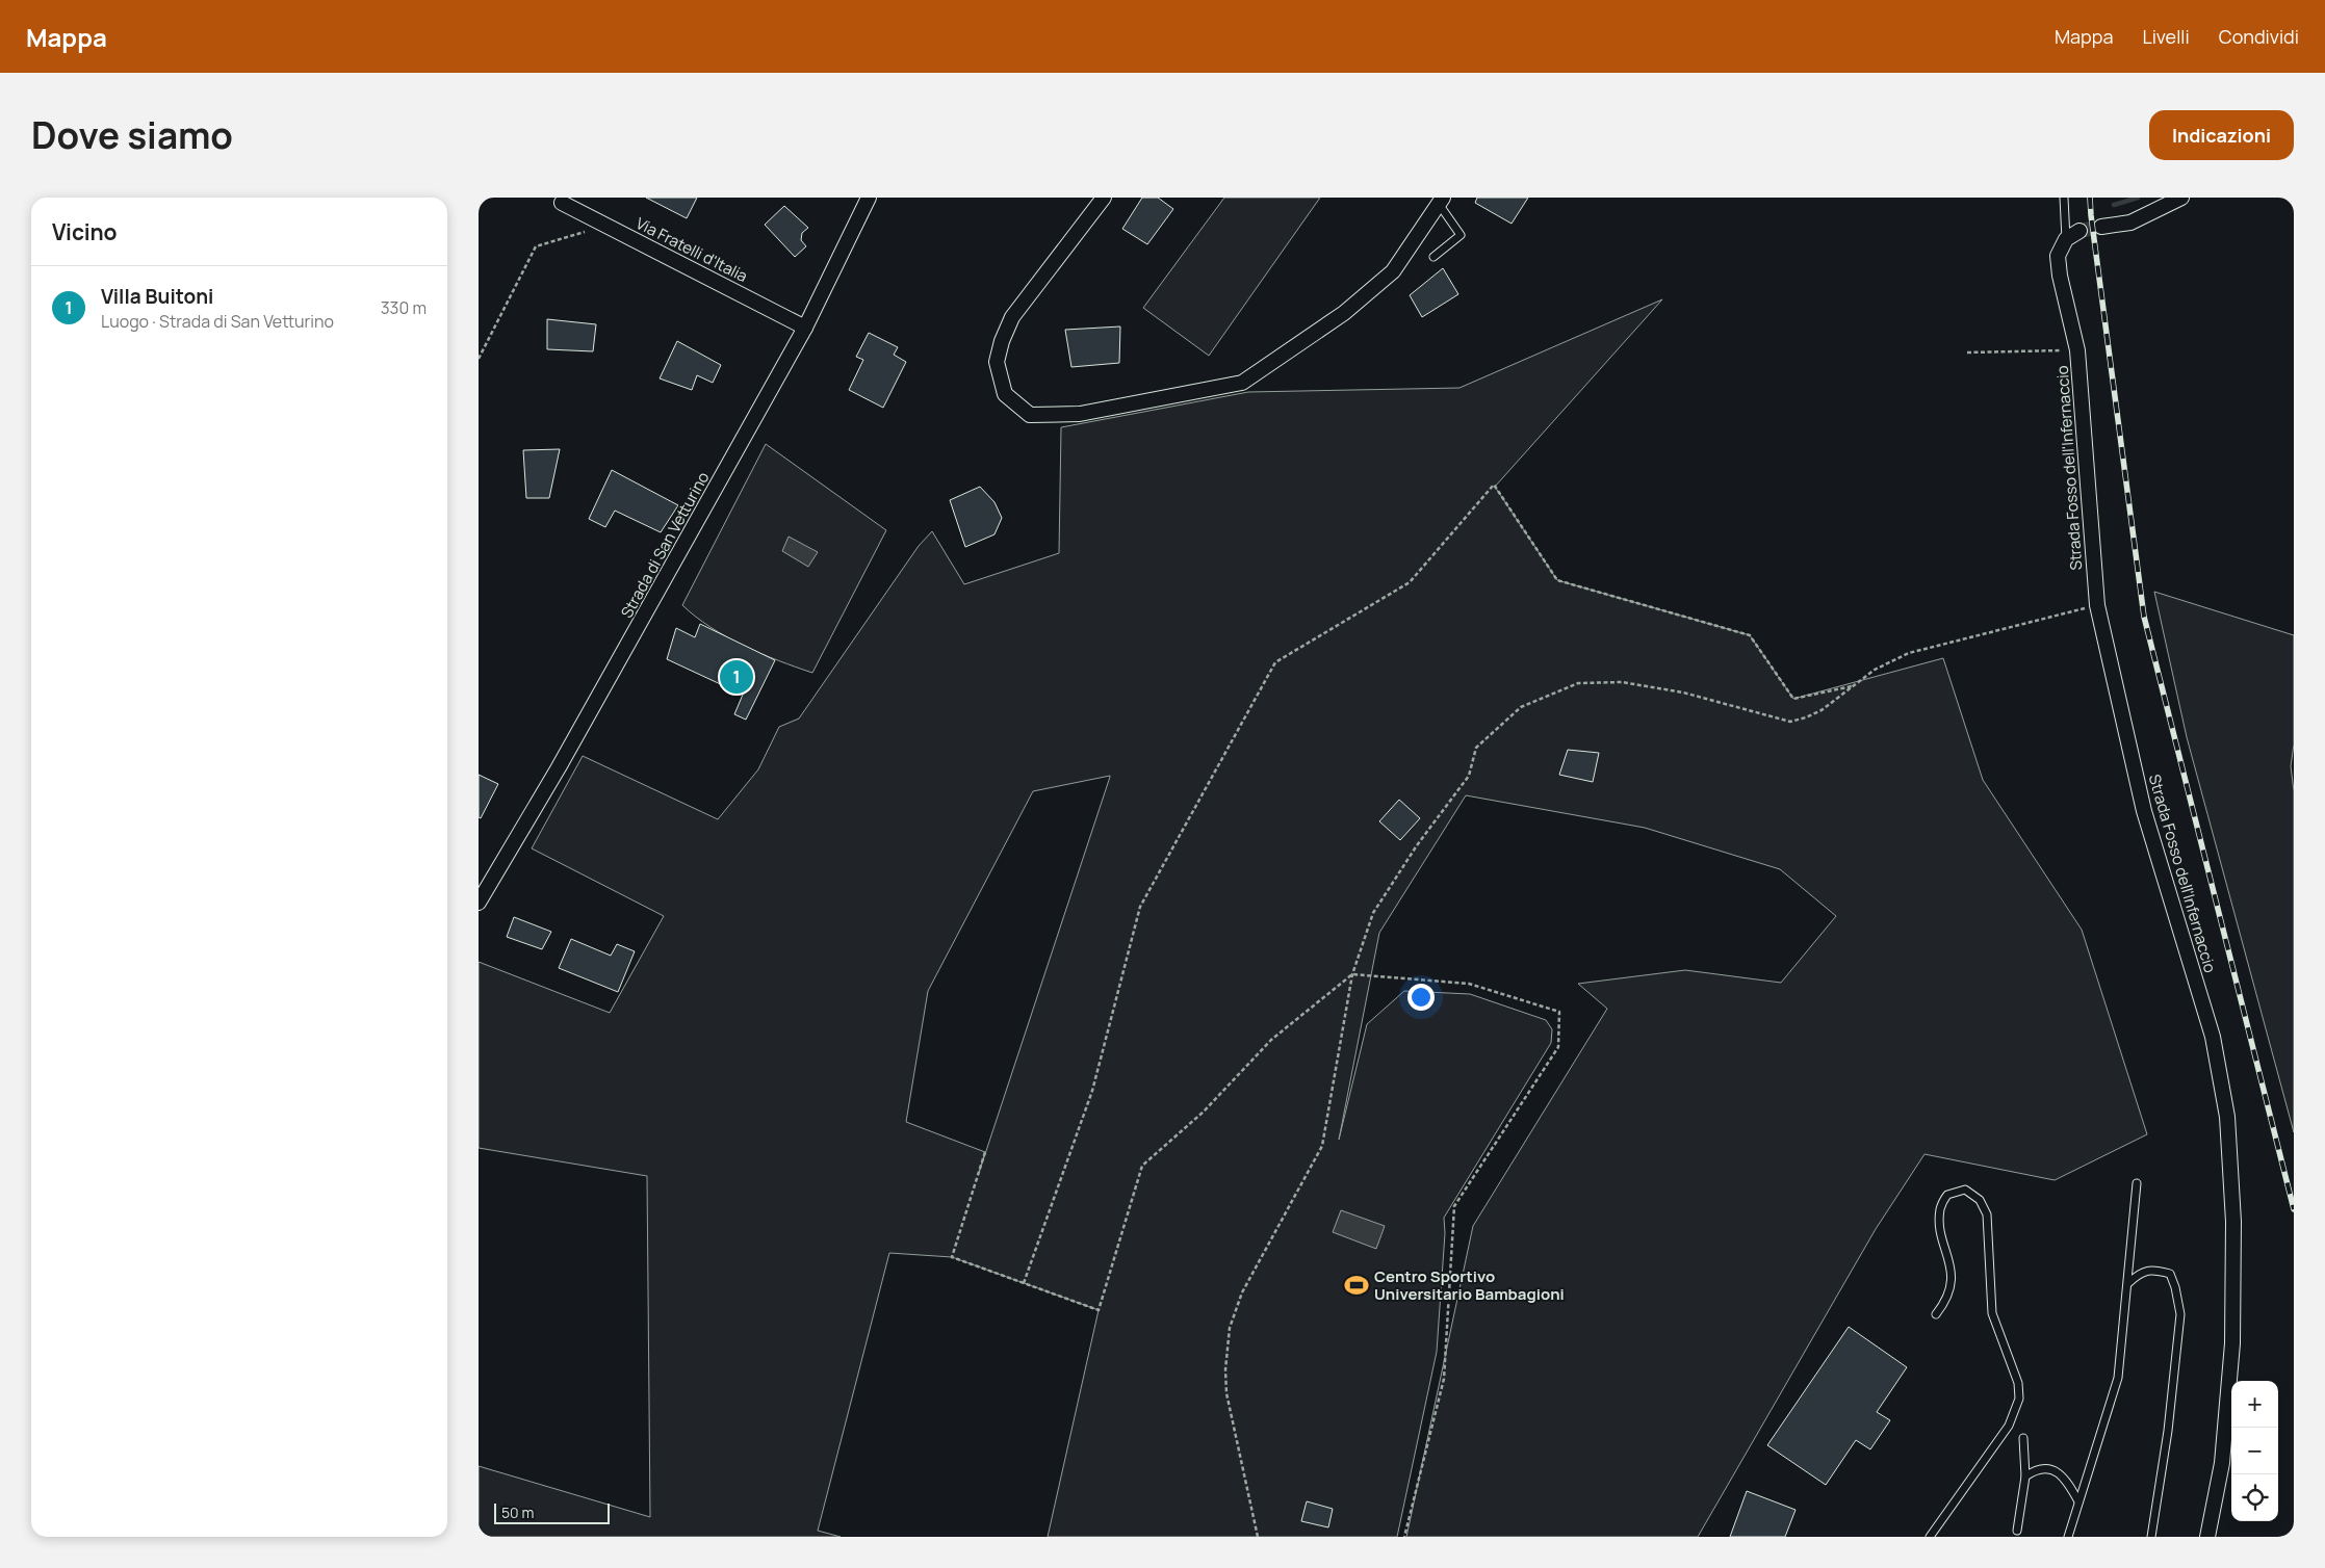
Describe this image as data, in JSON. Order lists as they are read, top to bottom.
{
  "streets": {
    "street": ["Via Fratelli d'Italia", "Strada Fosso dell'Infernaccio", "Strada di San Vetturino"]
  },
  "crossings": [
    ["Via Fratelli d'Italia", "Strada di San Vetturino"]
  ],
  "places": {
    "sports": ["Centro Sportivo Universitario Bambagioni"]
  },
  "scale_bar": "50 m",
  "page": {
    "header": "Mappa",
    "nav": ["Mappa", "Livelli", "Condividi"],
    "title": "Dove siamo",
    "buttons": "Indicazioni",
    "heading": "Vicino",
    "list": [
      {
        "mark": "1",
        "name": "Villa Buitoni",
        "note": "Luogo · Strada di San Vetturino",
        "value": "330 m"
      }
    ],
    "pins": "1",
    "map_buttons": ["+", "−"],
    "scale": "50 m"
  }
}
